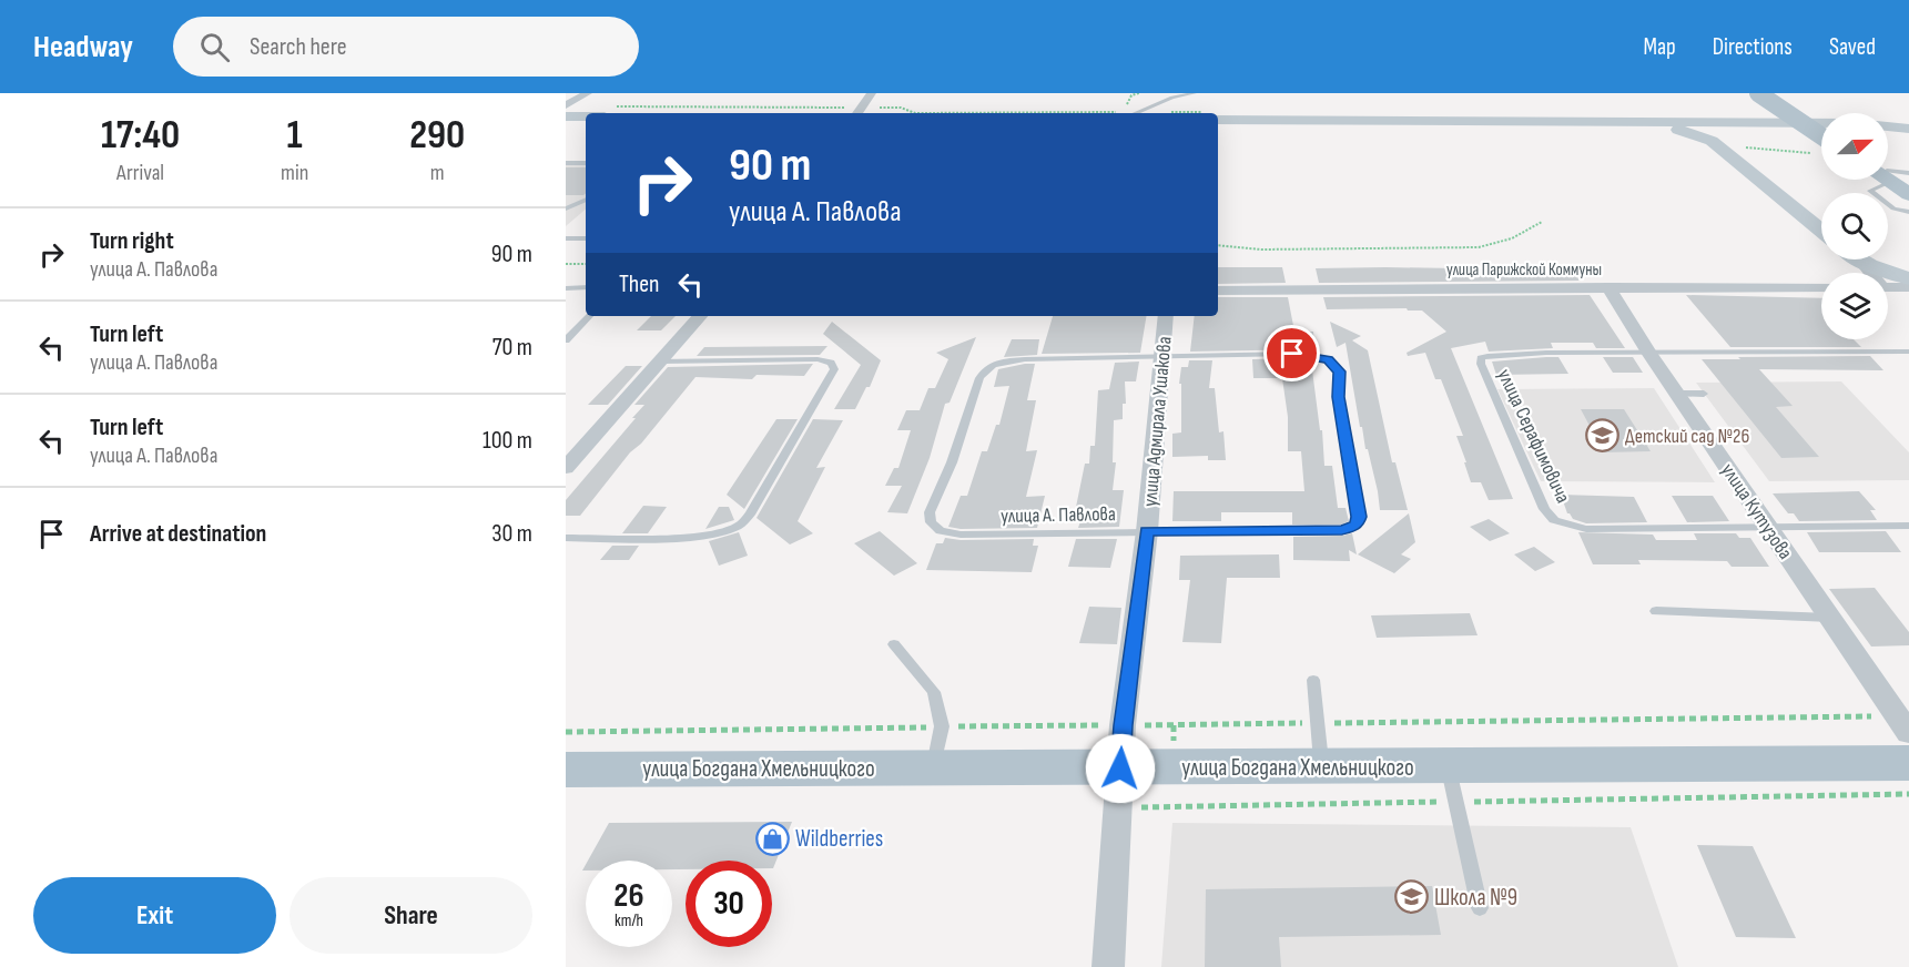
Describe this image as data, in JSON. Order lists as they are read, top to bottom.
{
  "streets": {
    "main road": ["улица Богдана Хмельницкого"],
    "street": ["улица Парижской Коммуны", "улица Адмирала Ушакова", "улица Кутузова"],
    "lane": ["улица Серафимовича", "улица А. Павлова"]
  },
  "crossings": [
    ["улица Парижской Коммуны", "улица Кутузова"],
    ["улица Адмирала Ушакова", "улица А. Павлова"],
    ["улица Адмирала Ушакова", "улица Богдана Хмельницкого"],
    ["улица Серафимовича", "улица Кутузова"]
  ],
  "places": {
    "school or university": ["Детский сад №26", "Школа №9"],
    "shop": ["Wildberries"]
  },
  "north": "right",
  "page": {
    "header": "Headway",
    "search": "Search here",
    "nav": ["Map", "Directions", "Saved"],
    "eta": [
      "17:40",
      "Arrival",
      "1",
      "min",
      "290",
      "m"
    ],
    "turn": ["90 m", "улица А. Павлова"],
    "list": [
      {
        "name": "Turn right",
        "note": "улица А. Павлова",
        "value": "90 m"
      },
      {
        "name": "Turn left",
        "note": "улица А. Павлова",
        "value": "70 m"
      },
      {
        "name": "Turn left",
        "note": "улица А. Павлова",
        "value": "100 m"
      },
      {
        "name": "Arrive at destination",
        "value": "30 m"
      }
    ],
    "then": "Then",
    "speed": "26 km/h",
    "limit": "30",
    "buttons": ["Exit", "Share"]
  }
}
